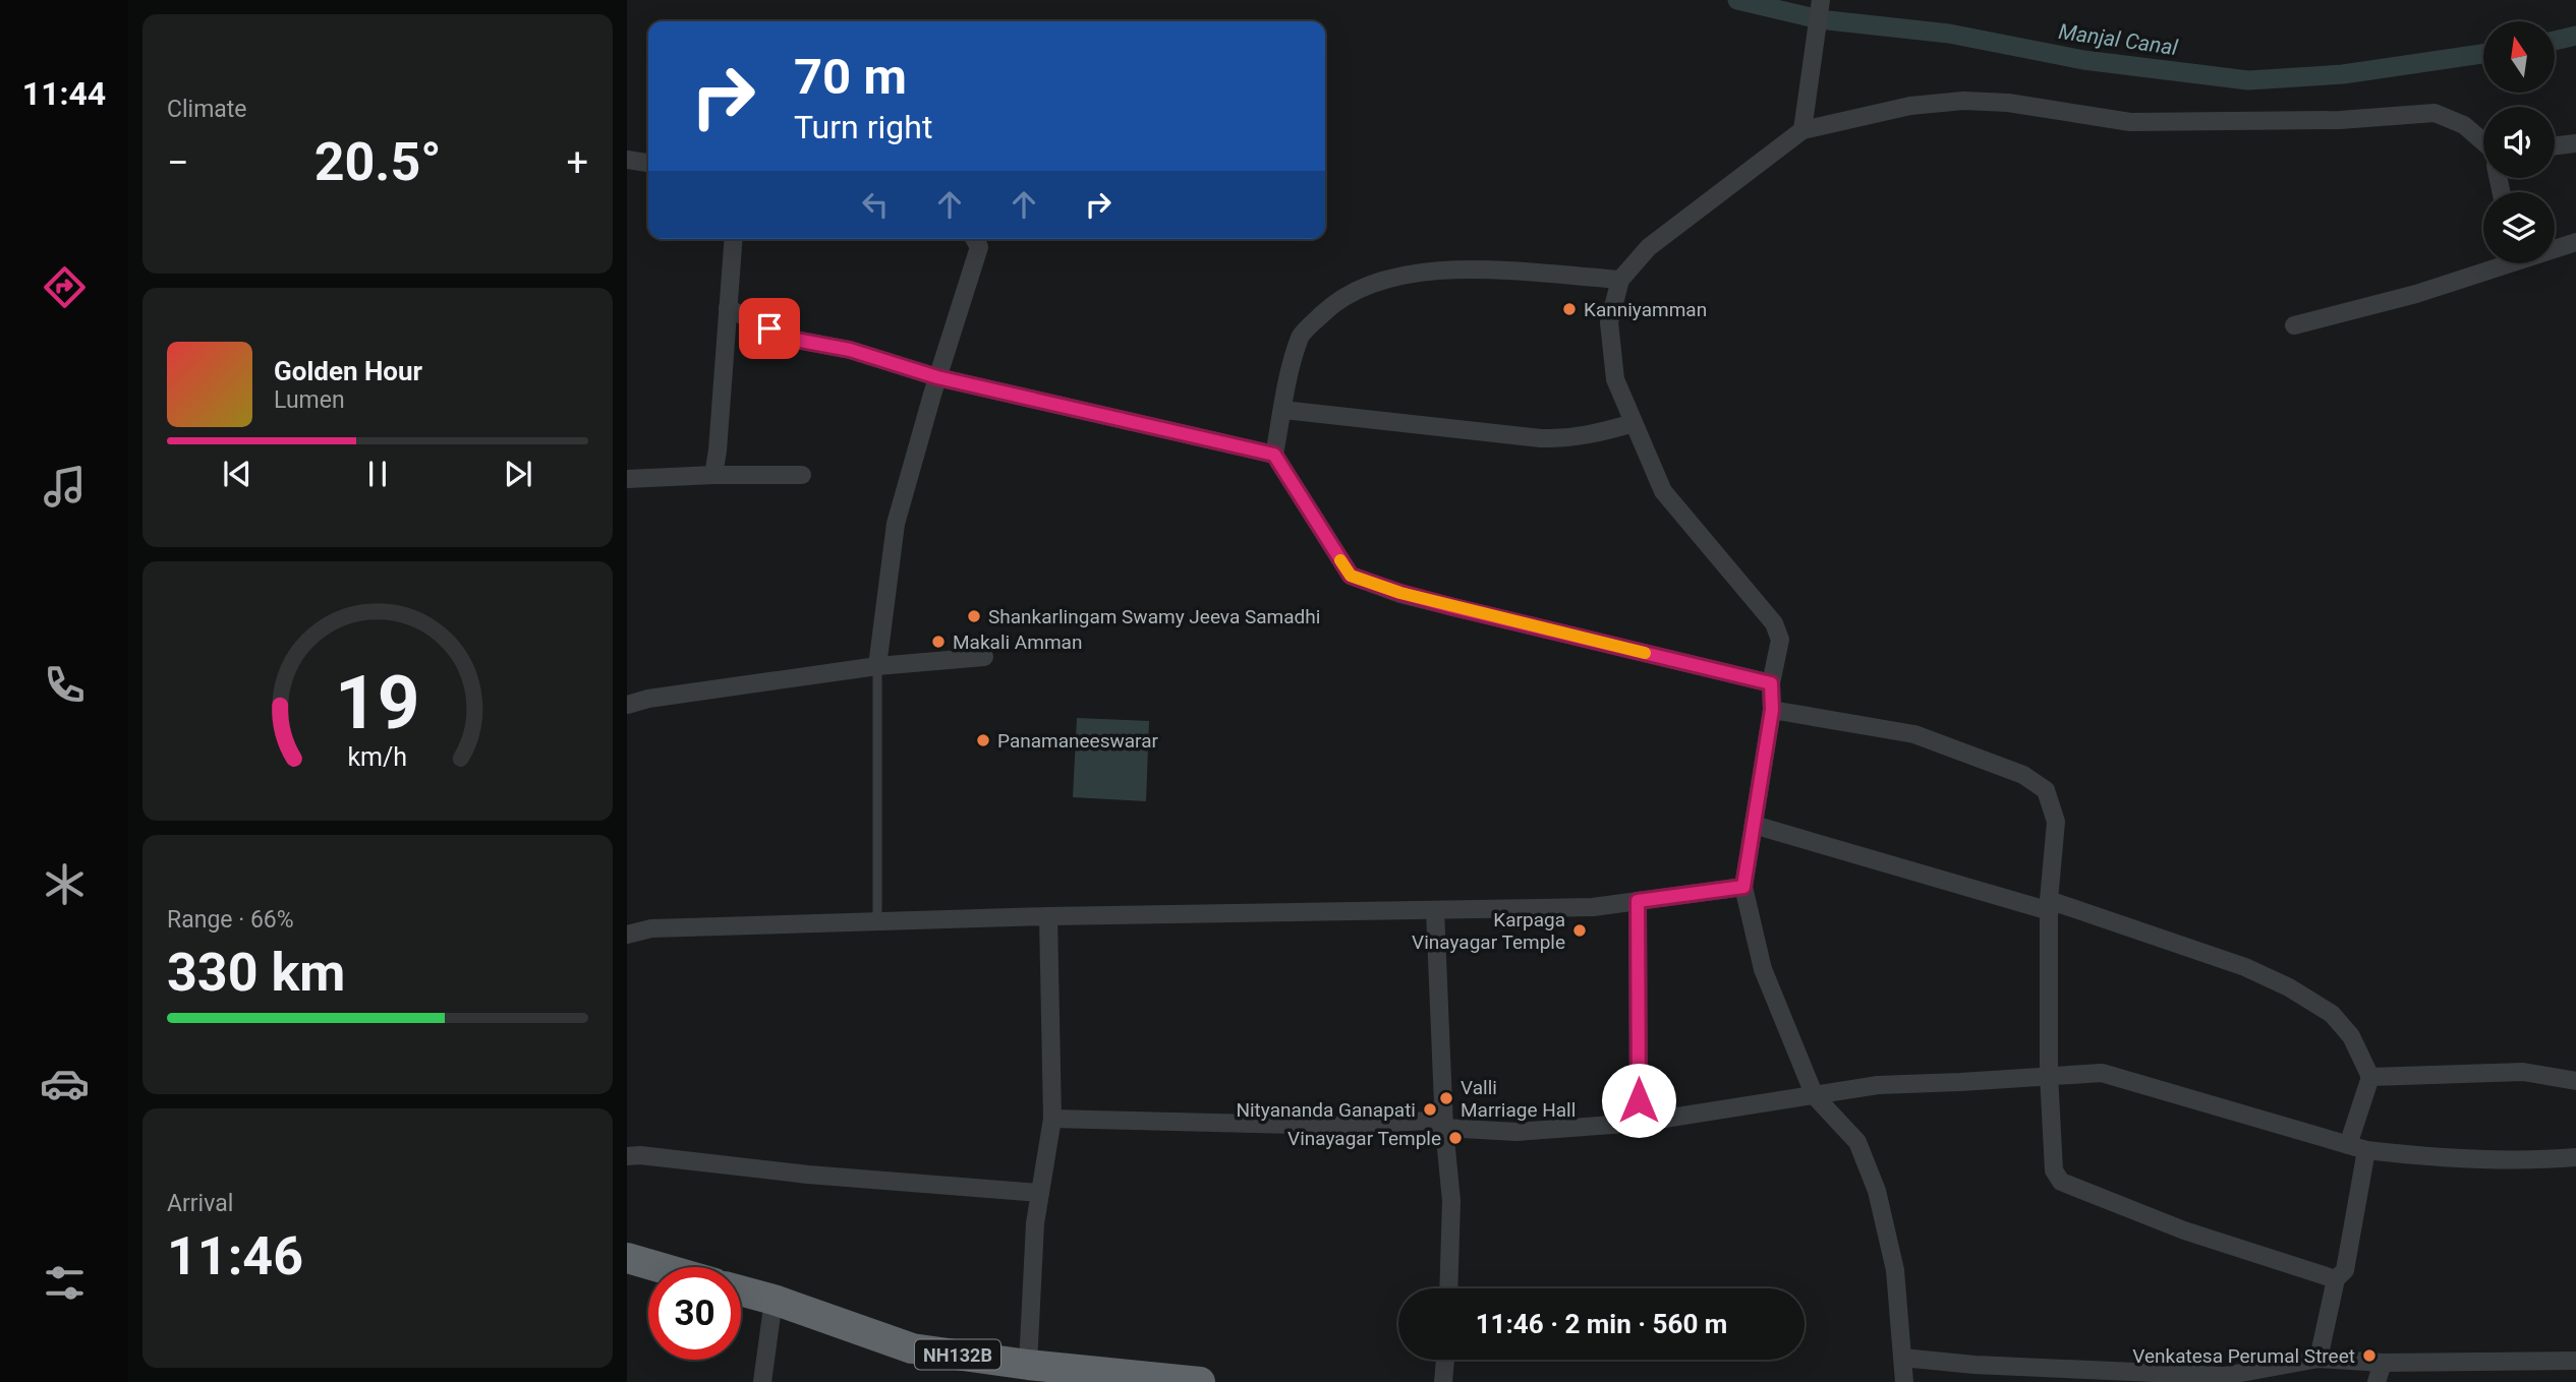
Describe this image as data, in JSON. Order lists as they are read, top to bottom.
{
  "streets": {
    "highway": ["NH132B"]
  },
  "water": ["Manjal Canal"],
  "places": [
    "Kanniyamman",
    "Shankarlingam Swamy Jeeva Samadhi",
    "Makali Amman",
    "Panamaneeswarar",
    "Karpaga Vinayagar Temple",
    "Valli Marriage Hall",
    "Nityananda Ganapati",
    "Vinayagar Temple",
    "Venkatesa Perumal Street"
  ],
  "north": "top",
  "page": {
    "tabs": "11:44",
    "tile": [
      "Climate",
      ["Range · 66%", "330 km"],
      ["Arrival", "11:46"]
    ],
    "turn": ["70 m", "Turn right"],
    "heat": ["−", "20.5°", "+"],
    "song": ["Golden Hour", "Lumen"],
    "limit": "30",
    "trip": "11:46 · 2 min · 560 m",
    "gauge": ["19", "km/h"]
  }
}
